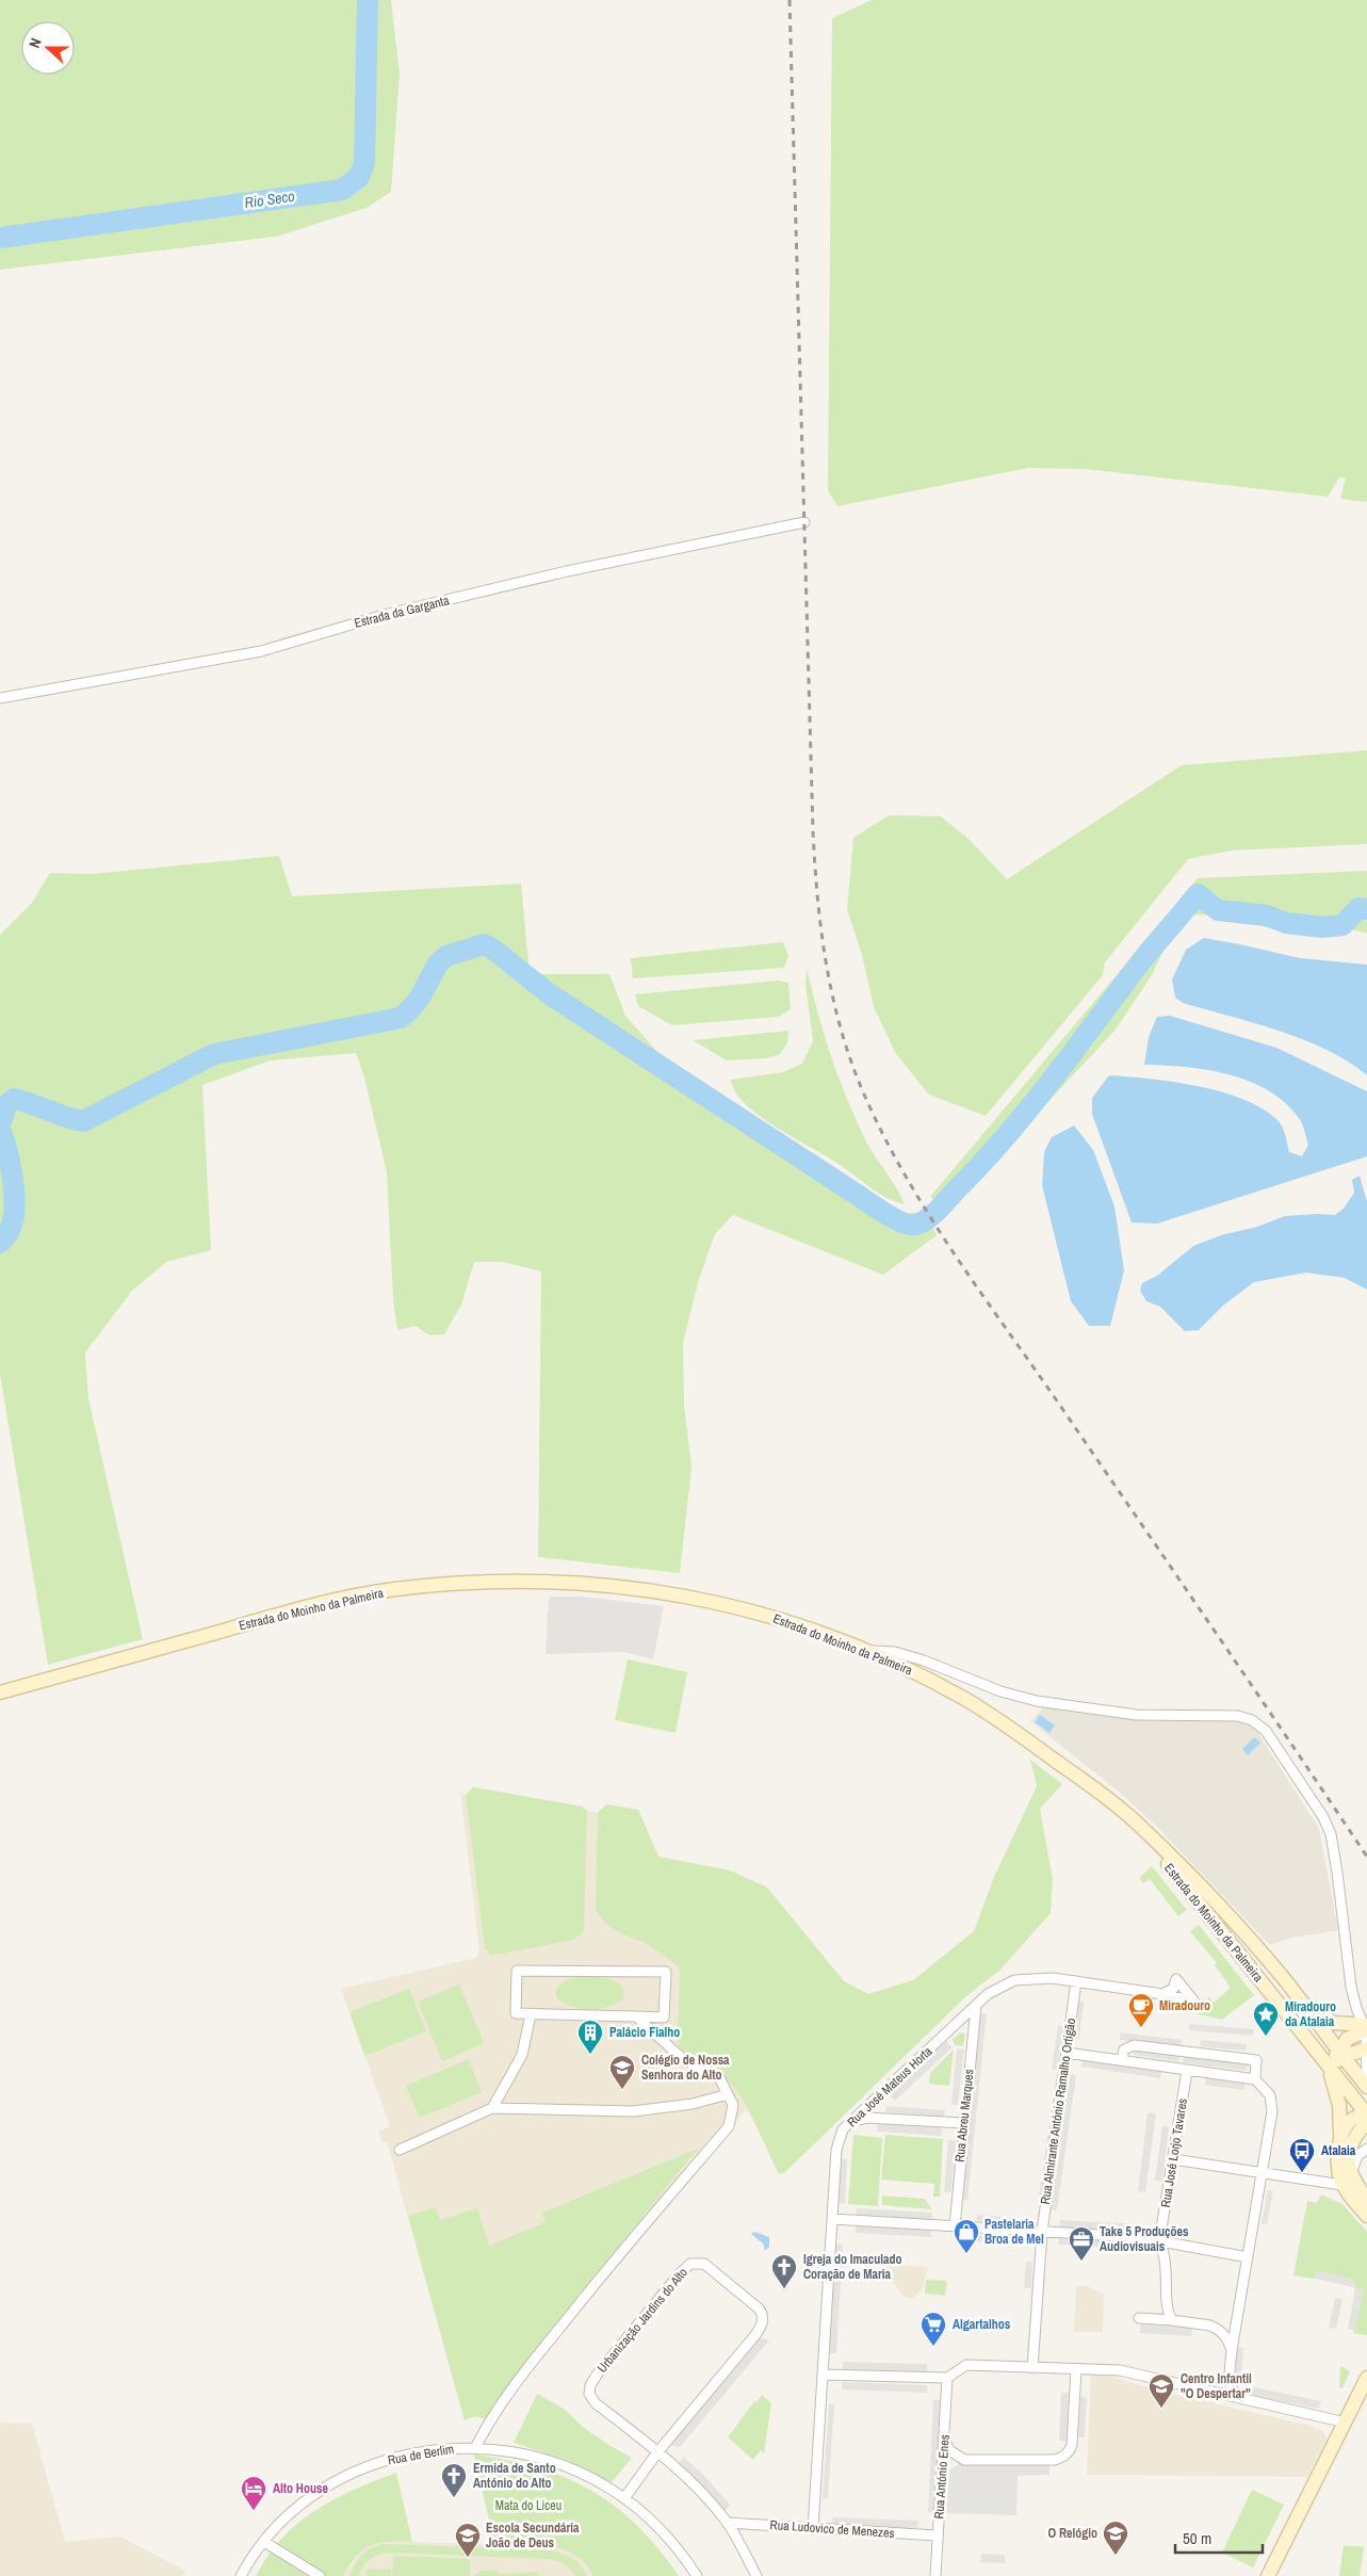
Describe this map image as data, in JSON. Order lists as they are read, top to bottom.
{
  "streets": {
    "main road": ["Estrada do Moinho da Palmeira"],
    "street": [
      "Estrada da Garganta",
      "Rua José Mateus Horta",
      "Rua Almirante António Ramalho Ortigão",
      "Rua Abreu Marques",
      "Rua José Lorjo Tavares",
      "Urbanização Jardins do Alto",
      "Rua de Berlim",
      "Rua António Enes",
      "Rua Ludovico de Menezes"
    ]
  },
  "crossings": [
    ["Rua José Mateus Horta", "Rua Almirante António Ramalho Ortigão"],
    ["Rua José Mateus Horta", "Rua Abreu Marques"],
    ["Rua José Mateus Horta", "Rua Ludovico de Menezes"],
    ["Urbanização Jardins do Alto", "Rua de Berlim"],
    ["Rua António Enes", "Rua Ludovico de Menezes"]
  ],
  "water": ["Rio Seco"],
  "parks": ["Mata do Liceu"],
  "places": {
    "cafe": ["Miradouro"],
    "place": ["Miradouro da Atalaia"],
    "building": ["Palácio Fialho"],
    "school or university": [
      "Colégio de Nossa Senhora do Alto",
      "Centro Infantil \"O Despertar\"",
      "O Relógio",
      "Escola Secundária João de Deus"
    ],
    "bus stop": ["Atalaia"],
    "shop": ["Pastelaria Broa de Mel"],
    "office": ["Take 5 Produções Audiovisuais"],
    "church": ["Igreja do Imaculado Coração de Maria", "Ermida de Santo António do Alto"],
    "supermarket": ["Algartalhos"],
    "hotel": ["Alto House"]
  },
  "scale_bar": "50 m",
  "north": "left"
}
